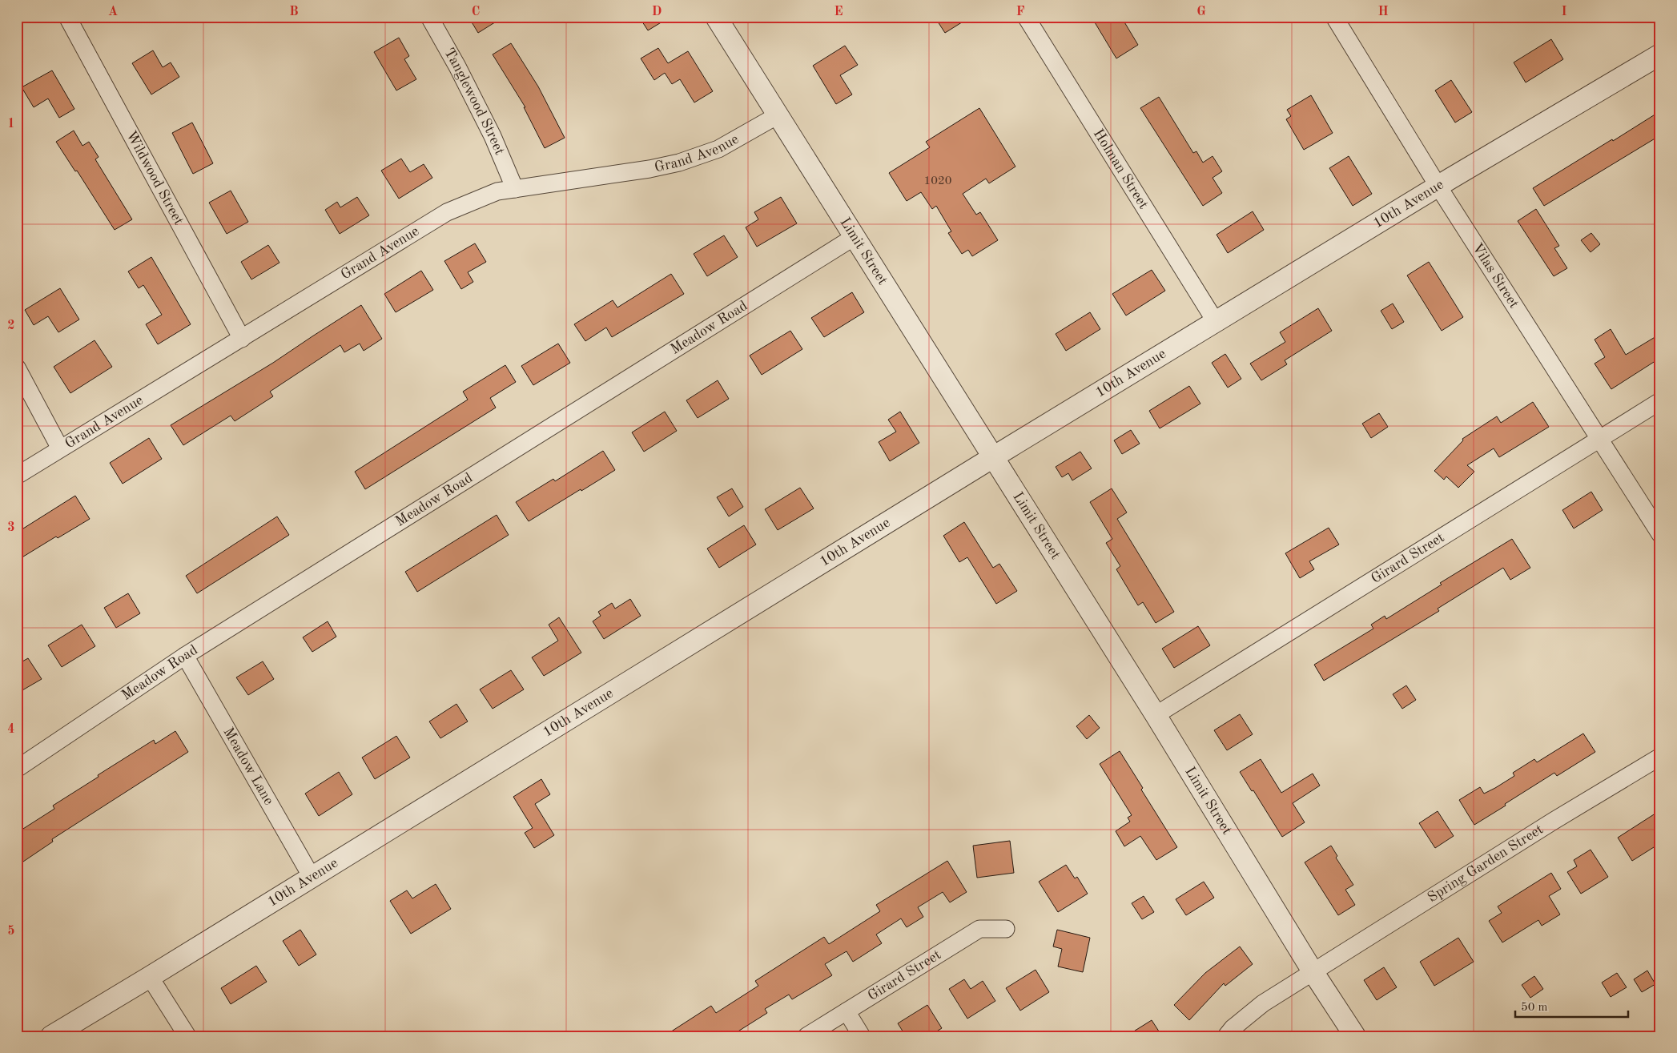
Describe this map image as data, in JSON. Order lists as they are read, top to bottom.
{
  "streets": {
    "street": [
      "Tanglewood Street",
      "Grand Avenue",
      "Holman Street",
      "Wildwood Street",
      "10th Avenue",
      "Limit Street",
      "Vilas Street",
      "Meadow Road",
      "Girard Street",
      "Meadow Lane",
      "Spring Garden Street"
    ]
  },
  "crossings": [
    ["Tanglewood Street", "Grand Avenue"],
    ["Grand Avenue", "Wildwood Street"],
    ["Grand Avenue", "Limit Street"],
    ["Holman Street", "10th Avenue"],
    ["10th Avenue", "Limit Street"],
    ["10th Avenue", "Vilas Street"],
    ["10th Avenue", "Meadow Lane"],
    ["Limit Street", "Meadow Road"],
    ["Limit Street", "Girard Street"],
    ["Limit Street", "Spring Garden Street"],
    ["Vilas Street", "Girard Street"],
    ["Meadow Road", "Meadow Lane"]
  ],
  "house_numbers": ["1020"],
  "scale_bar": "50 m",
  "grid": {
    "columns": [
      "A",
      "B",
      "C",
      "D",
      "E",
      "F",
      "G",
      "H",
      "I"
    ],
    "rows": [
      "1",
      "2",
      "3",
      "4",
      "5"
    ]
  }
}
